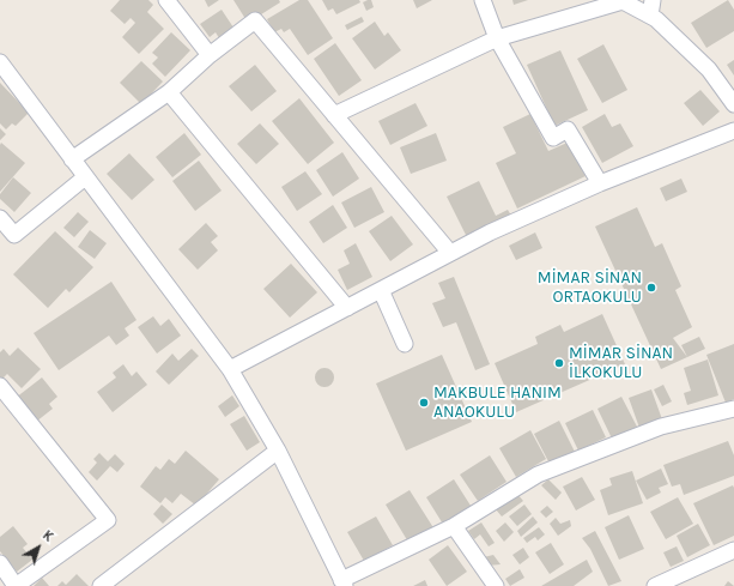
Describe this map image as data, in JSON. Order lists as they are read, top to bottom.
{
  "places": ["MİMAR SİNAN ORTAOKULU", "MİMAR SİNAN İLKOKULU", "MAKBULE HANIM ANAOKULU"],
  "north": "top right"
}
